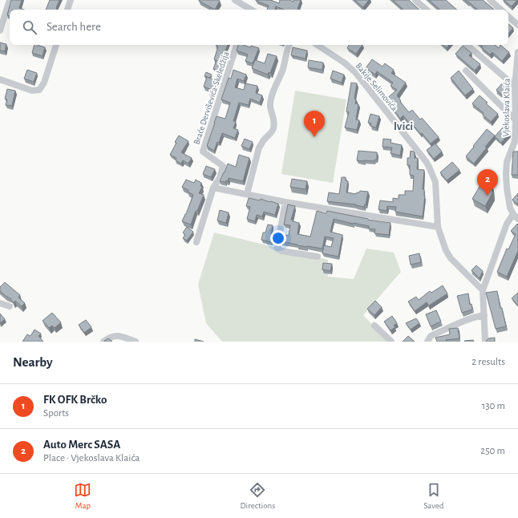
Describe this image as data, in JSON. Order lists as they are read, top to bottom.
{
  "streets": {
    "street": ["Bakije Selimovića", "Braće Derviševića-Skeledžija", "Vjekoslava Klaića"]
  },
  "crossings": [
    ["Bakije Selimovića", "Vjekoslava Klaića"]
  ],
  "districts": ["Ivici"],
  "page": {
    "search": "Search here",
    "pins": ["1", "2"],
    "heading": ["Nearby", "2 results"],
    "list": [
      {
        "mark": "1",
        "name": "FK OFK Brčko",
        "note": "Sports",
        "value": "130 m"
      },
      {
        "mark": "2",
        "name": "Auto Merc SASA",
        "note": "Place · Vjekoslava Klaića",
        "value": "250 m"
      }
    ],
    "nav": ["Map", "Directions", "Saved"]
  }
}
